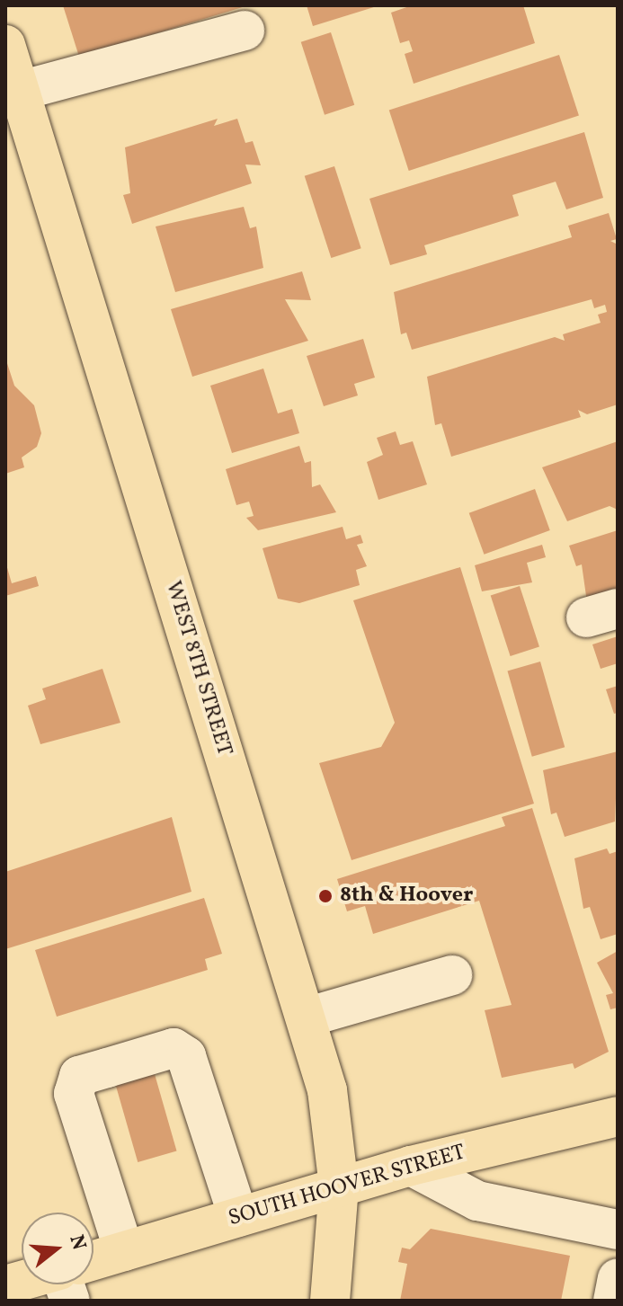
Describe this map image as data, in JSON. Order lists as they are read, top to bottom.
{
  "streets": {
    "main road": ["WEST 8TH STREET", "SOUTH HOOVER STREET"]
  },
  "crossings": [
    ["WEST 8TH STREET", "SOUTH HOOVER STREET"]
  ],
  "places": ["8th & Hoover"],
  "north": "right"
}
